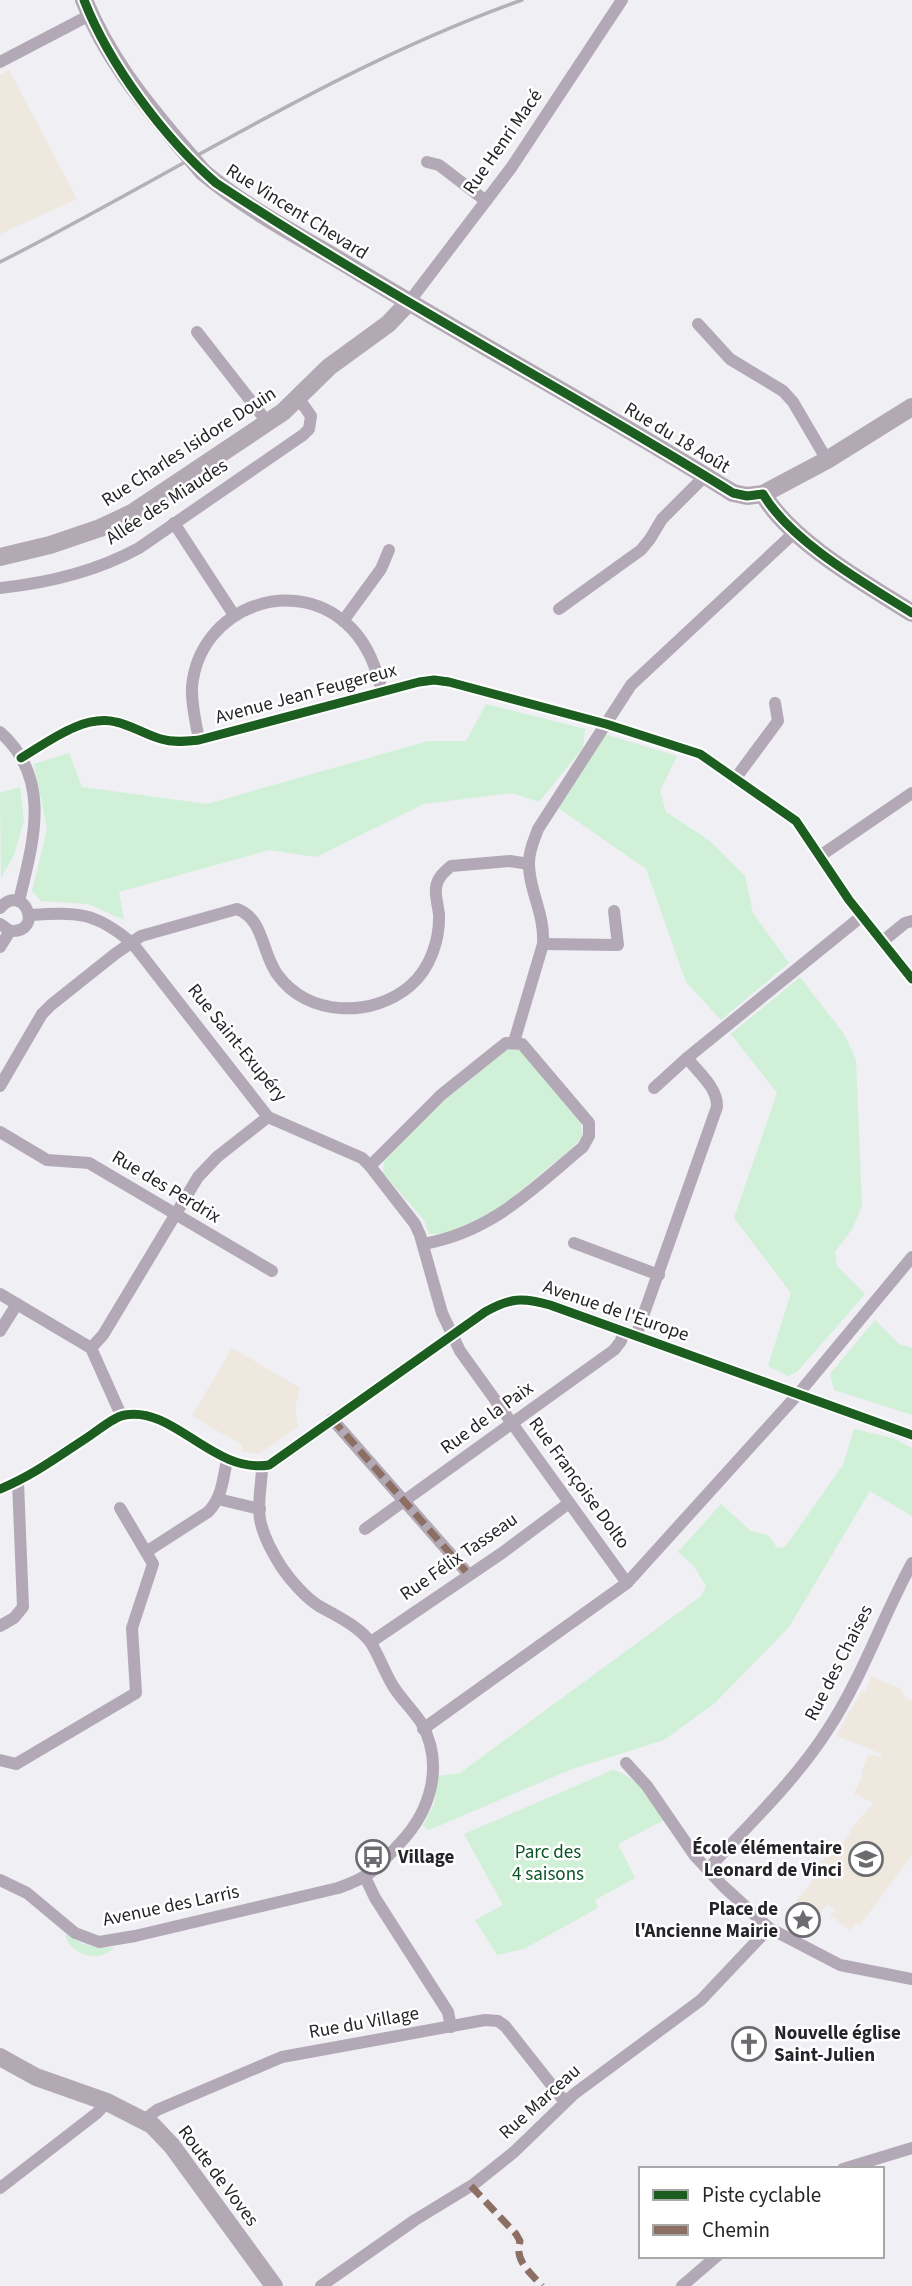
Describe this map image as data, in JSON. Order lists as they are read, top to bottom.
{
  "streets": {
    "street": [
      "Rue Henri Macé",
      "Rue Vincent Chevard",
      "Rue du 18 Août",
      "Rue Charles Isidore Douin",
      "Allée des Miaudes",
      "Avenue Jean Feugereux",
      "Rue Saint-Exupéry",
      "Rue des Perdrix",
      "Avenue de l'Europe",
      "Rue de la Paix",
      "Rue Françoise Dolto",
      "Rue Félix Tasseau",
      "Rue des Chaises",
      "Avenue des Larris",
      "Rue du Village",
      "Rue Marceau",
      "Route de Voves"
    ]
  },
  "crossings": [
    ["Rue Henri Macé", "Rue Vincent Chevard"],
    ["Rue Henri Macé", "Rue du 18 Août"],
    ["Rue Henri Macé", "Rue Charles Isidore Douin"],
    ["Rue Vincent Chevard", "Rue du 18 Août"],
    ["Rue Vincent Chevard", "Rue Charles Isidore Douin"],
    ["Rue du 18 Août", "Rue Charles Isidore Douin"],
    ["Rue Charles Isidore Douin", "Allée des Miaudes"],
    ["Rue Saint-Exupéry", "Avenue de l'Europe"],
    ["Rue Saint-Exupéry", "Rue Françoise Dolto"],
    ["Avenue de l'Europe", "Rue de la Paix"],
    ["Avenue de l'Europe", "Rue Françoise Dolto"],
    ["Rue de la Paix", "Rue Françoise Dolto"],
    ["Rue Françoise Dolto", "Rue Félix Tasseau"],
    ["Rue du Village", "Rue Marceau"],
    ["Rue du Village", "Route de Voves"]
  ],
  "parks": ["Parc des 4 saisons"],
  "places": {
    "bus stop": ["Village"],
    "school or university": ["École élémentaire Leonard de Vinci"],
    "place": ["Place de l'Ancienne Mairie"],
    "church": ["Nouvelle église Saint-Julien"]
  },
  "legend": ["Piste cyclable", "Chemin"]
}
